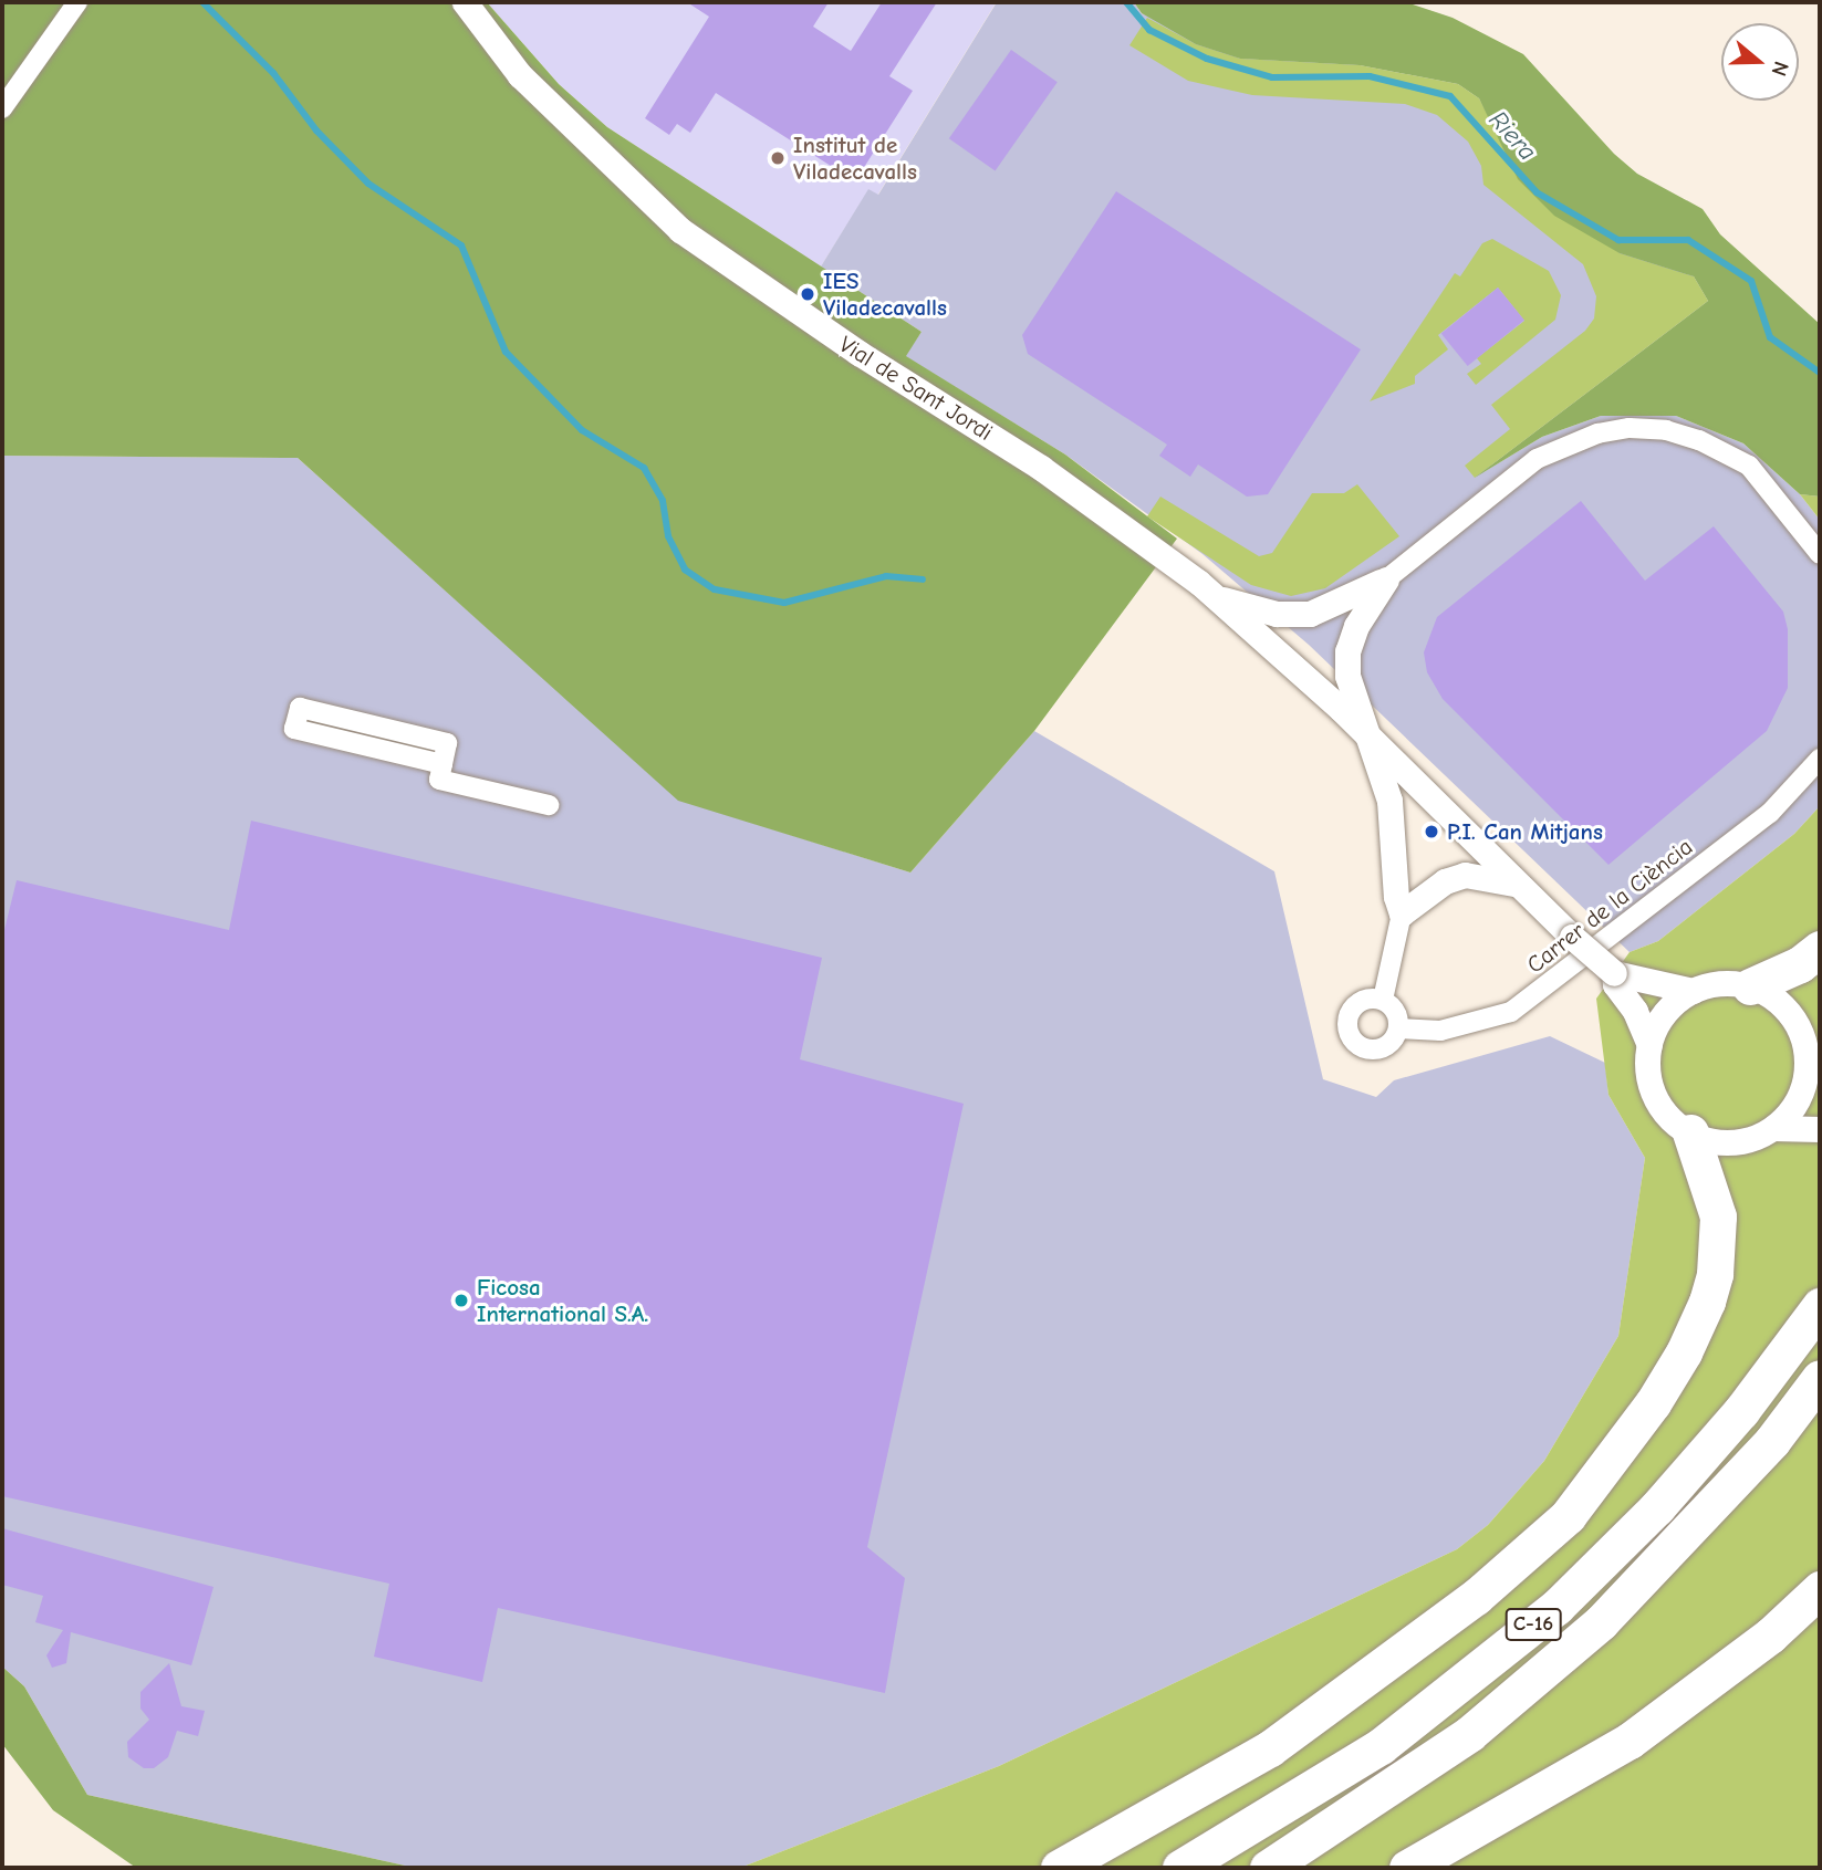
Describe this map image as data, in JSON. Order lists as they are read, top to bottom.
{
  "streets": {
    "highway": ["C-16"],
    "street": ["Vial de Sant Jordi", "Carrer de la Ciència"]
  },
  "water": ["Riera"],
  "places": [
    "Institut de Viladecavalls",
    "IES Viladecavalls",
    "P.I. Can Mitjans",
    "Ficosa International S.A."
  ],
  "north": "right"
}
